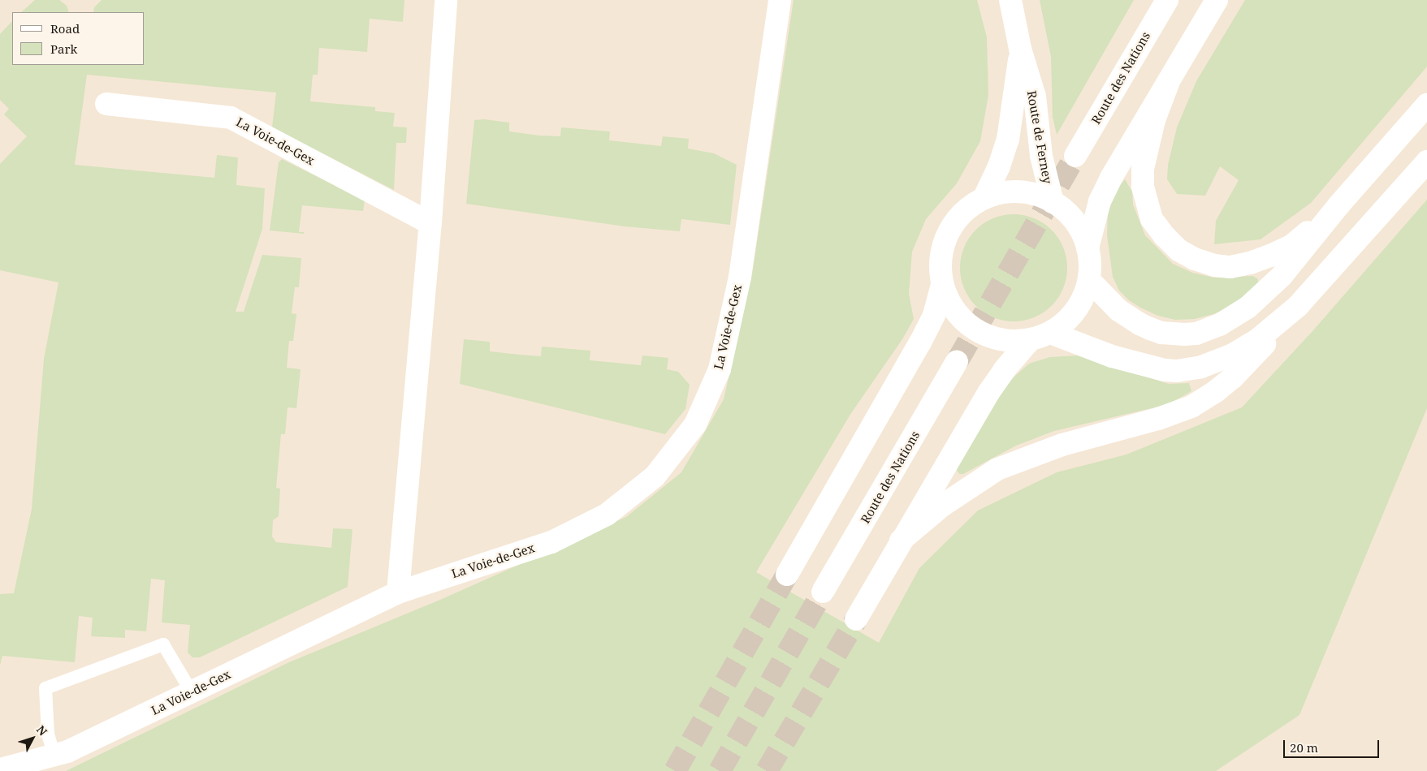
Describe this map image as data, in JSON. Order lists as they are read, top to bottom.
{
  "streets": {
    "main road": ["Route des Nations", "Route de Ferney", "La Voie-de-Gex"]
  },
  "legend": ["Road", "Park"],
  "scale_bar": "20 m",
  "north": "top right"
}
